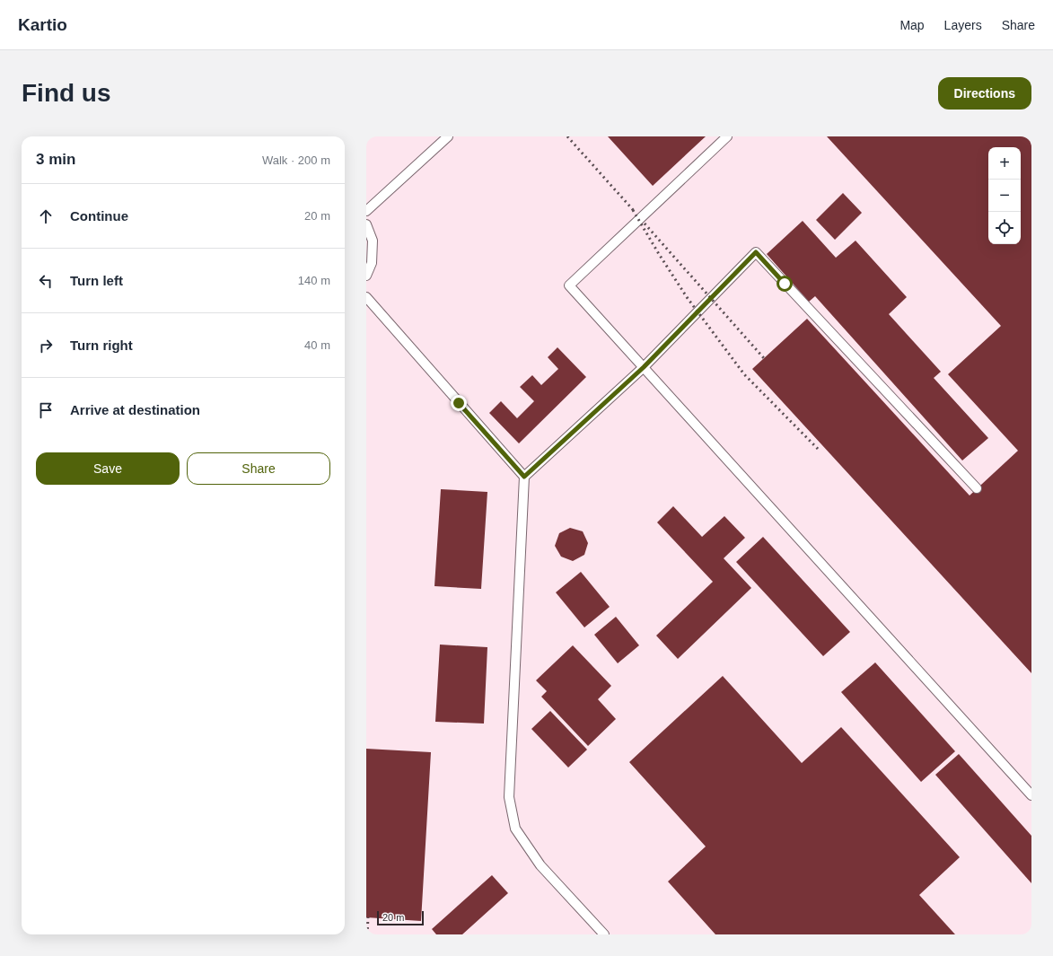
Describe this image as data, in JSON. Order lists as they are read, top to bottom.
{
  "scale_bar": "20 m",
  "page": {
    "header": "Kartio",
    "nav": ["Map", "Layers", "Share"],
    "buttons": [
      "Directions",
      ["Save", "Share"]
    ],
    "title": "Find us",
    "heading": ["3 min", "Walk · 200 m"],
    "map_buttons": ["+", "−"],
    "list": [
      ["Continue", "20 m"],
      ["Turn left", "140 m"],
      ["Turn right", "40 m"],
      "Arrive at destination"
    ],
    "scale": "20 m"
  }
}
